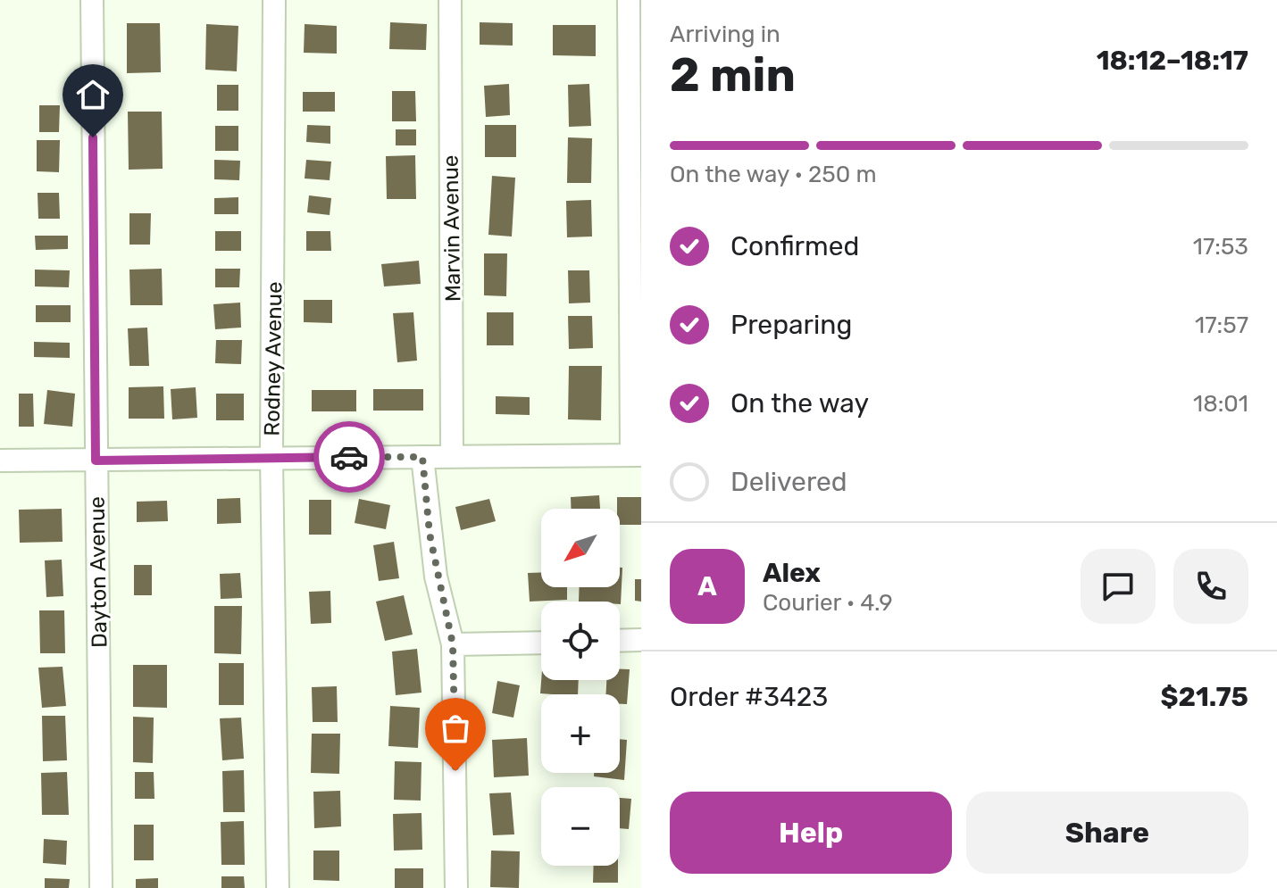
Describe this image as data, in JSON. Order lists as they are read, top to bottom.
{
  "streets": {
    "street": ["Marvin Avenue", "Rodney Avenue", "Dayton Avenue"]
  },
  "north": "bottom left",
  "page": {
    "heading": ["2 min", "Arriving in", "18:12–18:17"],
    "panel": [
      "Alex",
      "Courier · 4.9",
      "Order #3423",
      "$21.75"
    ],
    "bar": "On the way · 250 m",
    "list": [
      ["Confirmed", "17:53"],
      ["Preparing", "17:57"],
      ["On the way", "18:01"],
      "Delivered"
    ],
    "map_buttons": ["+", "−"],
    "round": "A",
    "buttons": ["Help", "Share"]
  }
}
